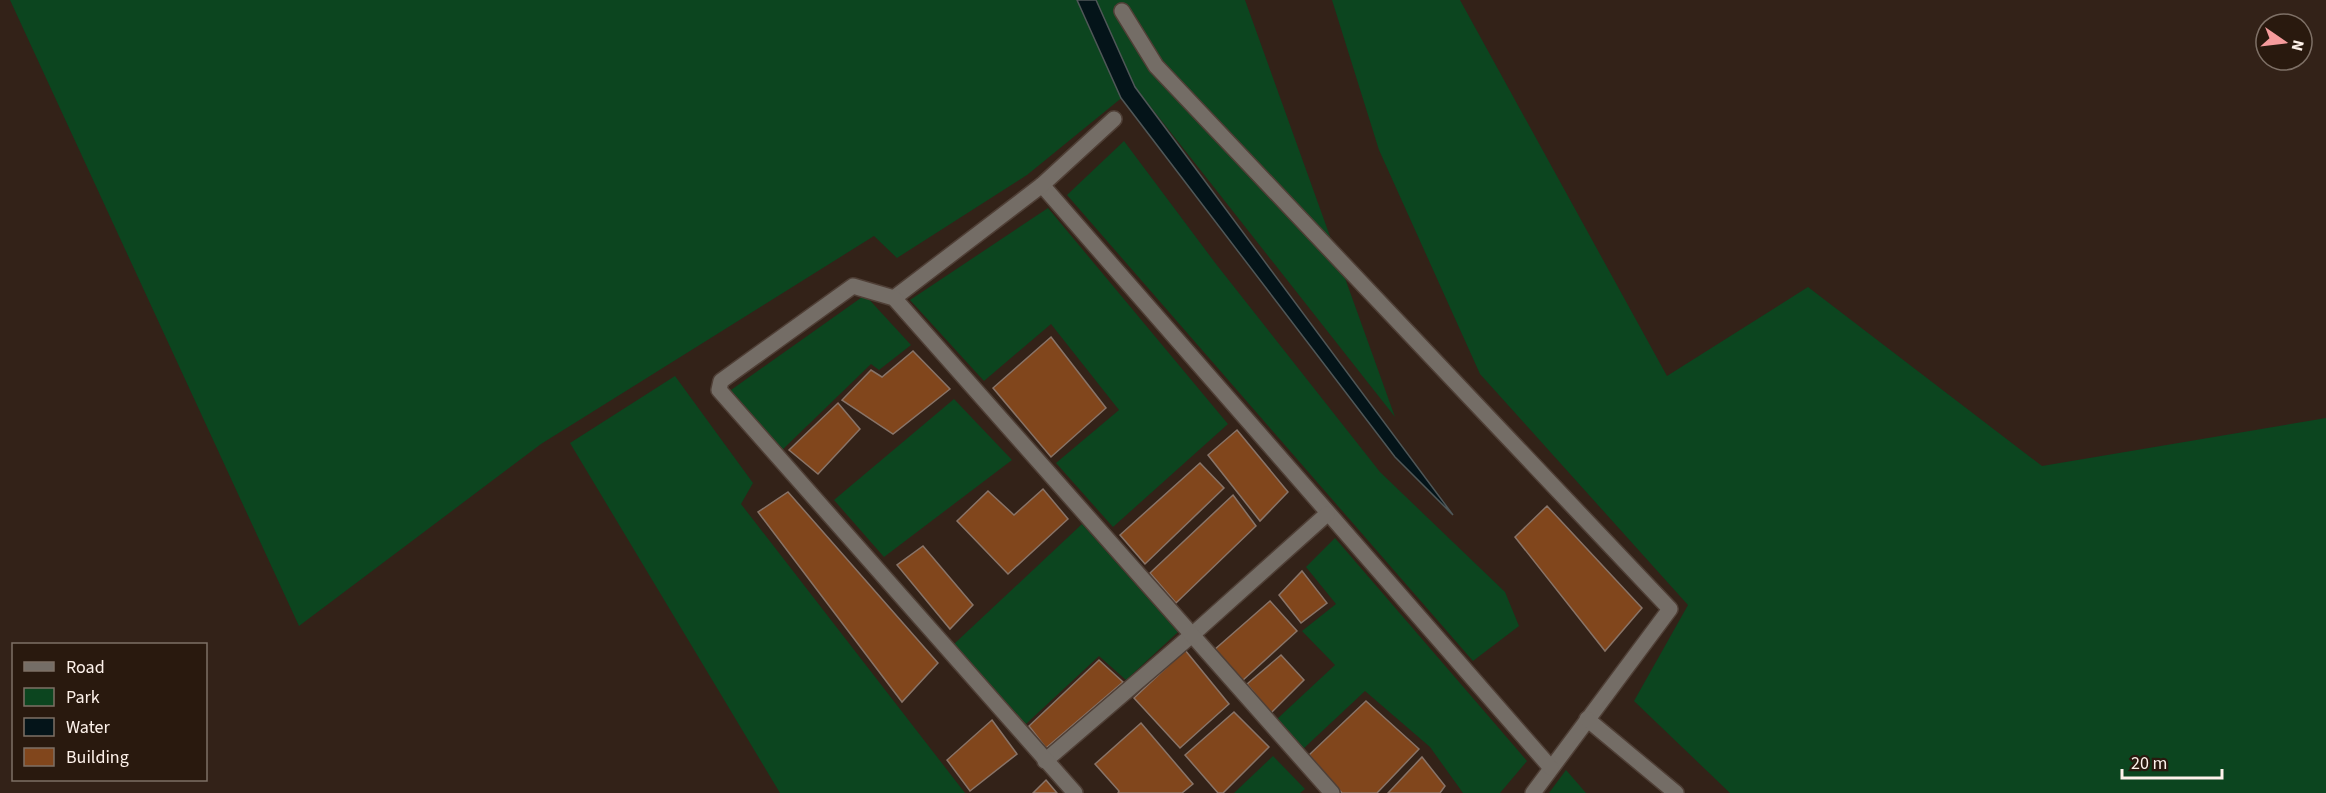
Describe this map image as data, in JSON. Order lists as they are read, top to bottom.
{
  "legend": [
    "Road",
    "Park",
    "Water",
    "Building"
  ],
  "scale_bar": "20 m",
  "north": "right"
}
